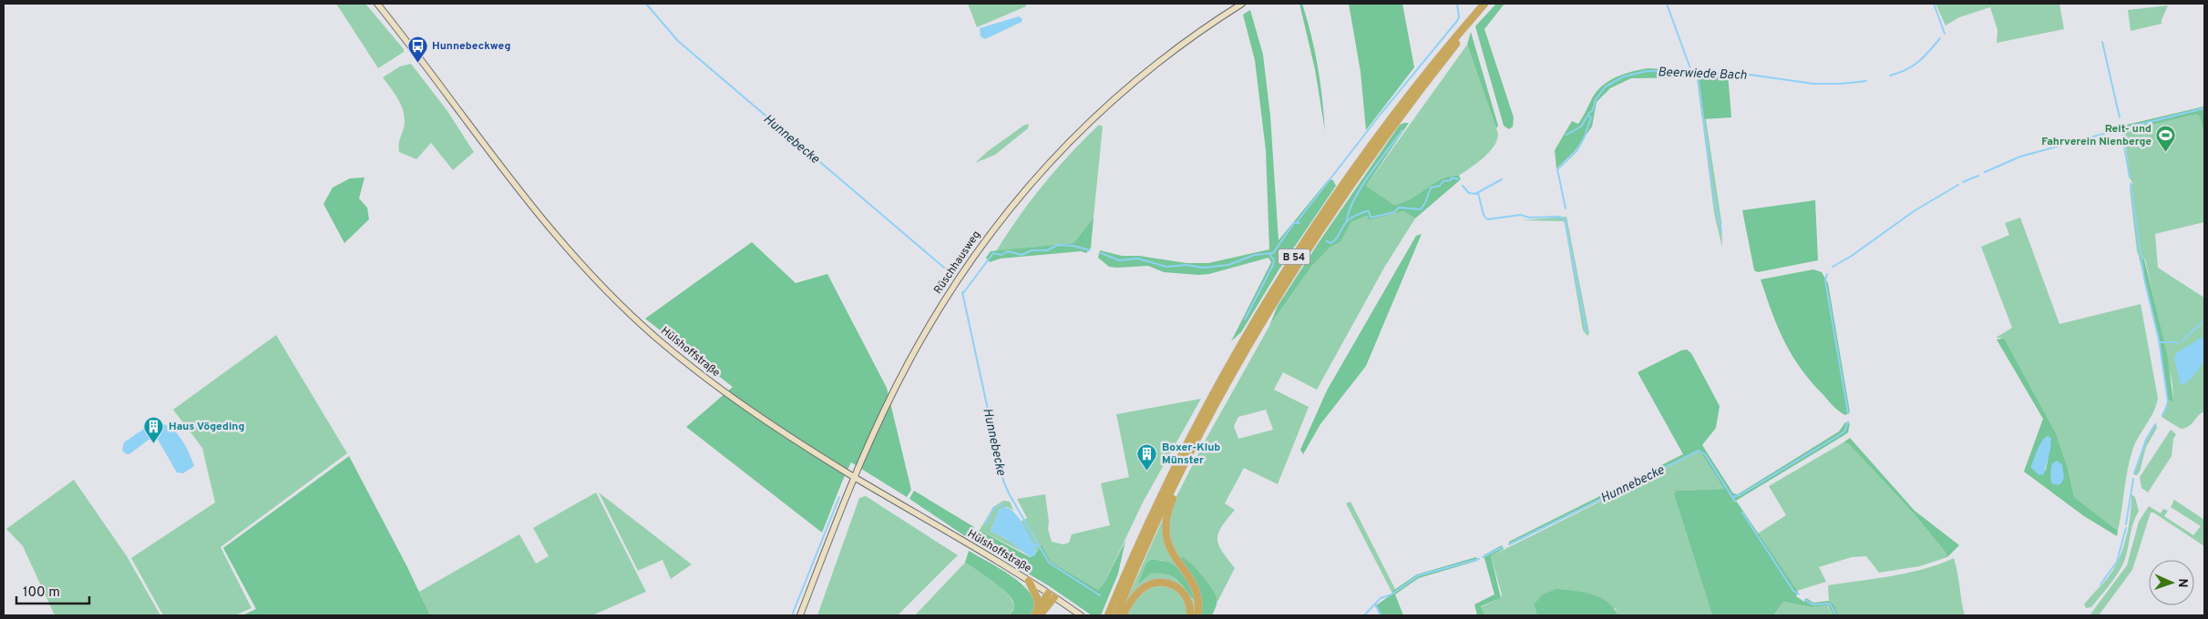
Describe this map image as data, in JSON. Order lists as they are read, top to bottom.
{
  "streets": {
    "highway": ["B 54"],
    "main road": ["Rüschhausweg", "Hülshoffstraße"]
  },
  "crossings": [
    ["Rüschhausweg", "Hülshoffstraße"]
  ],
  "water": ["Beerwiede Bach", "Hunnebecke"],
  "places": {
    "bus stop": ["Hunnebeckweg"],
    "sports": ["Reit- und Fahrverein Nienberge"],
    "building": ["Haus Vögeding", "Boxer-Klub Münster"]
  },
  "scale_bar": "100 m",
  "north": "right"
}
